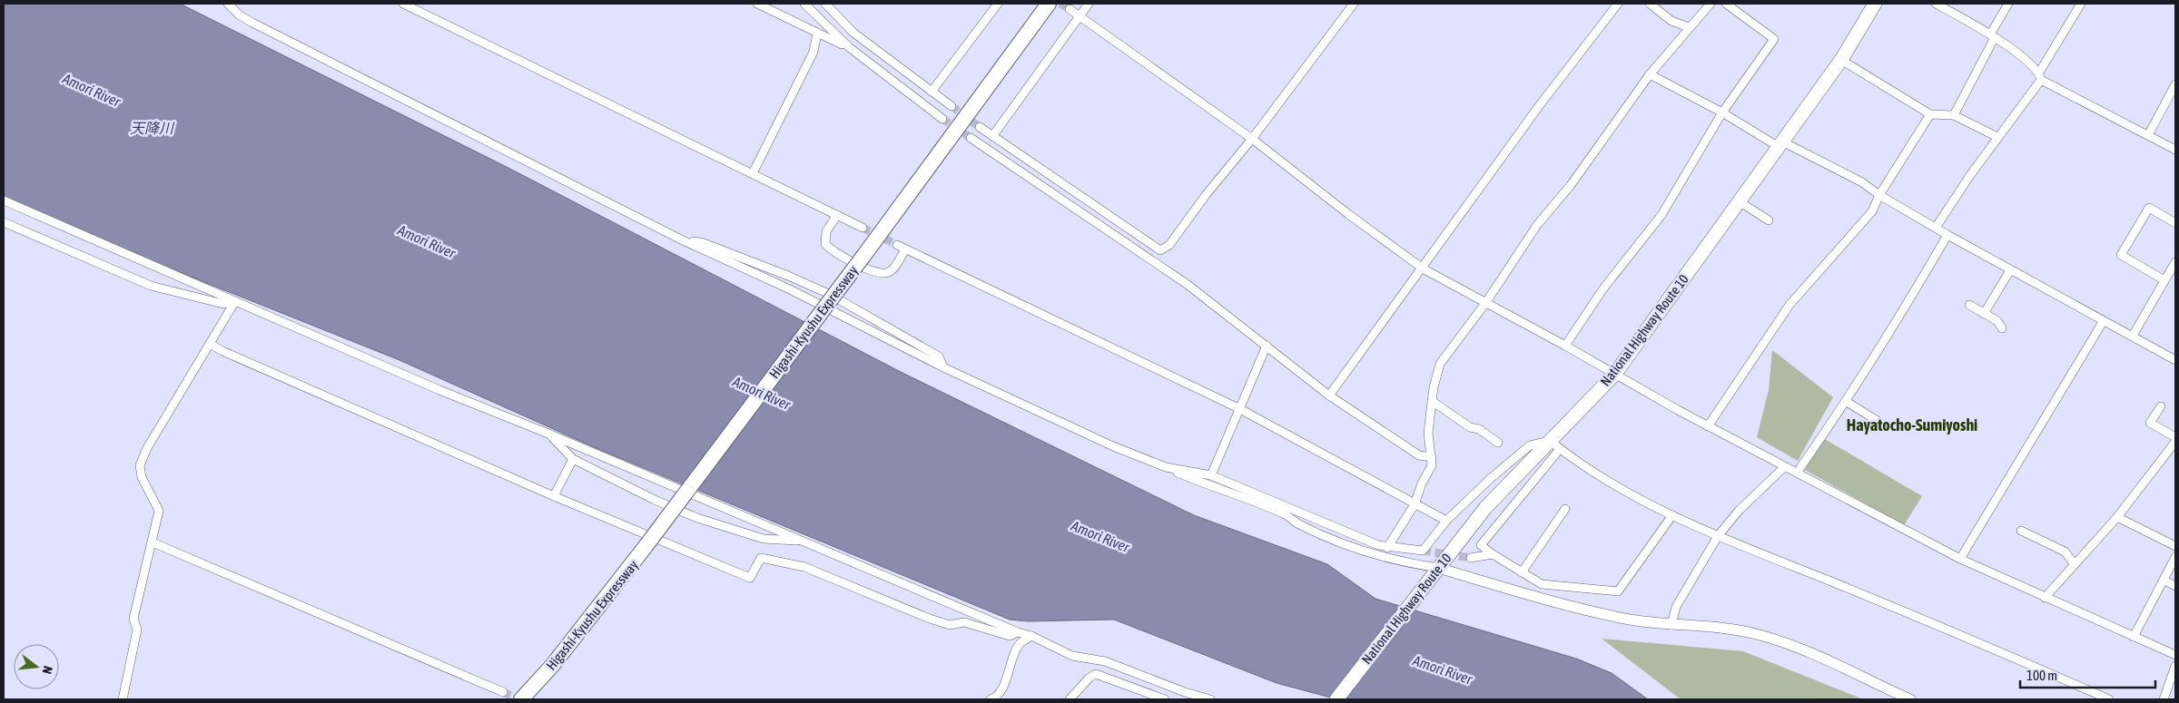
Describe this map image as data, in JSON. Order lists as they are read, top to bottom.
{
  "streets": {
    "highway": ["Higashi-Kyushu Expressway", "National Highway Route 10"]
  },
  "districts": ["Hayatocho-Sumiyoshi"],
  "water": ["Amori River", "天降川"],
  "scale_bar": "100 m",
  "north": "right"
}
